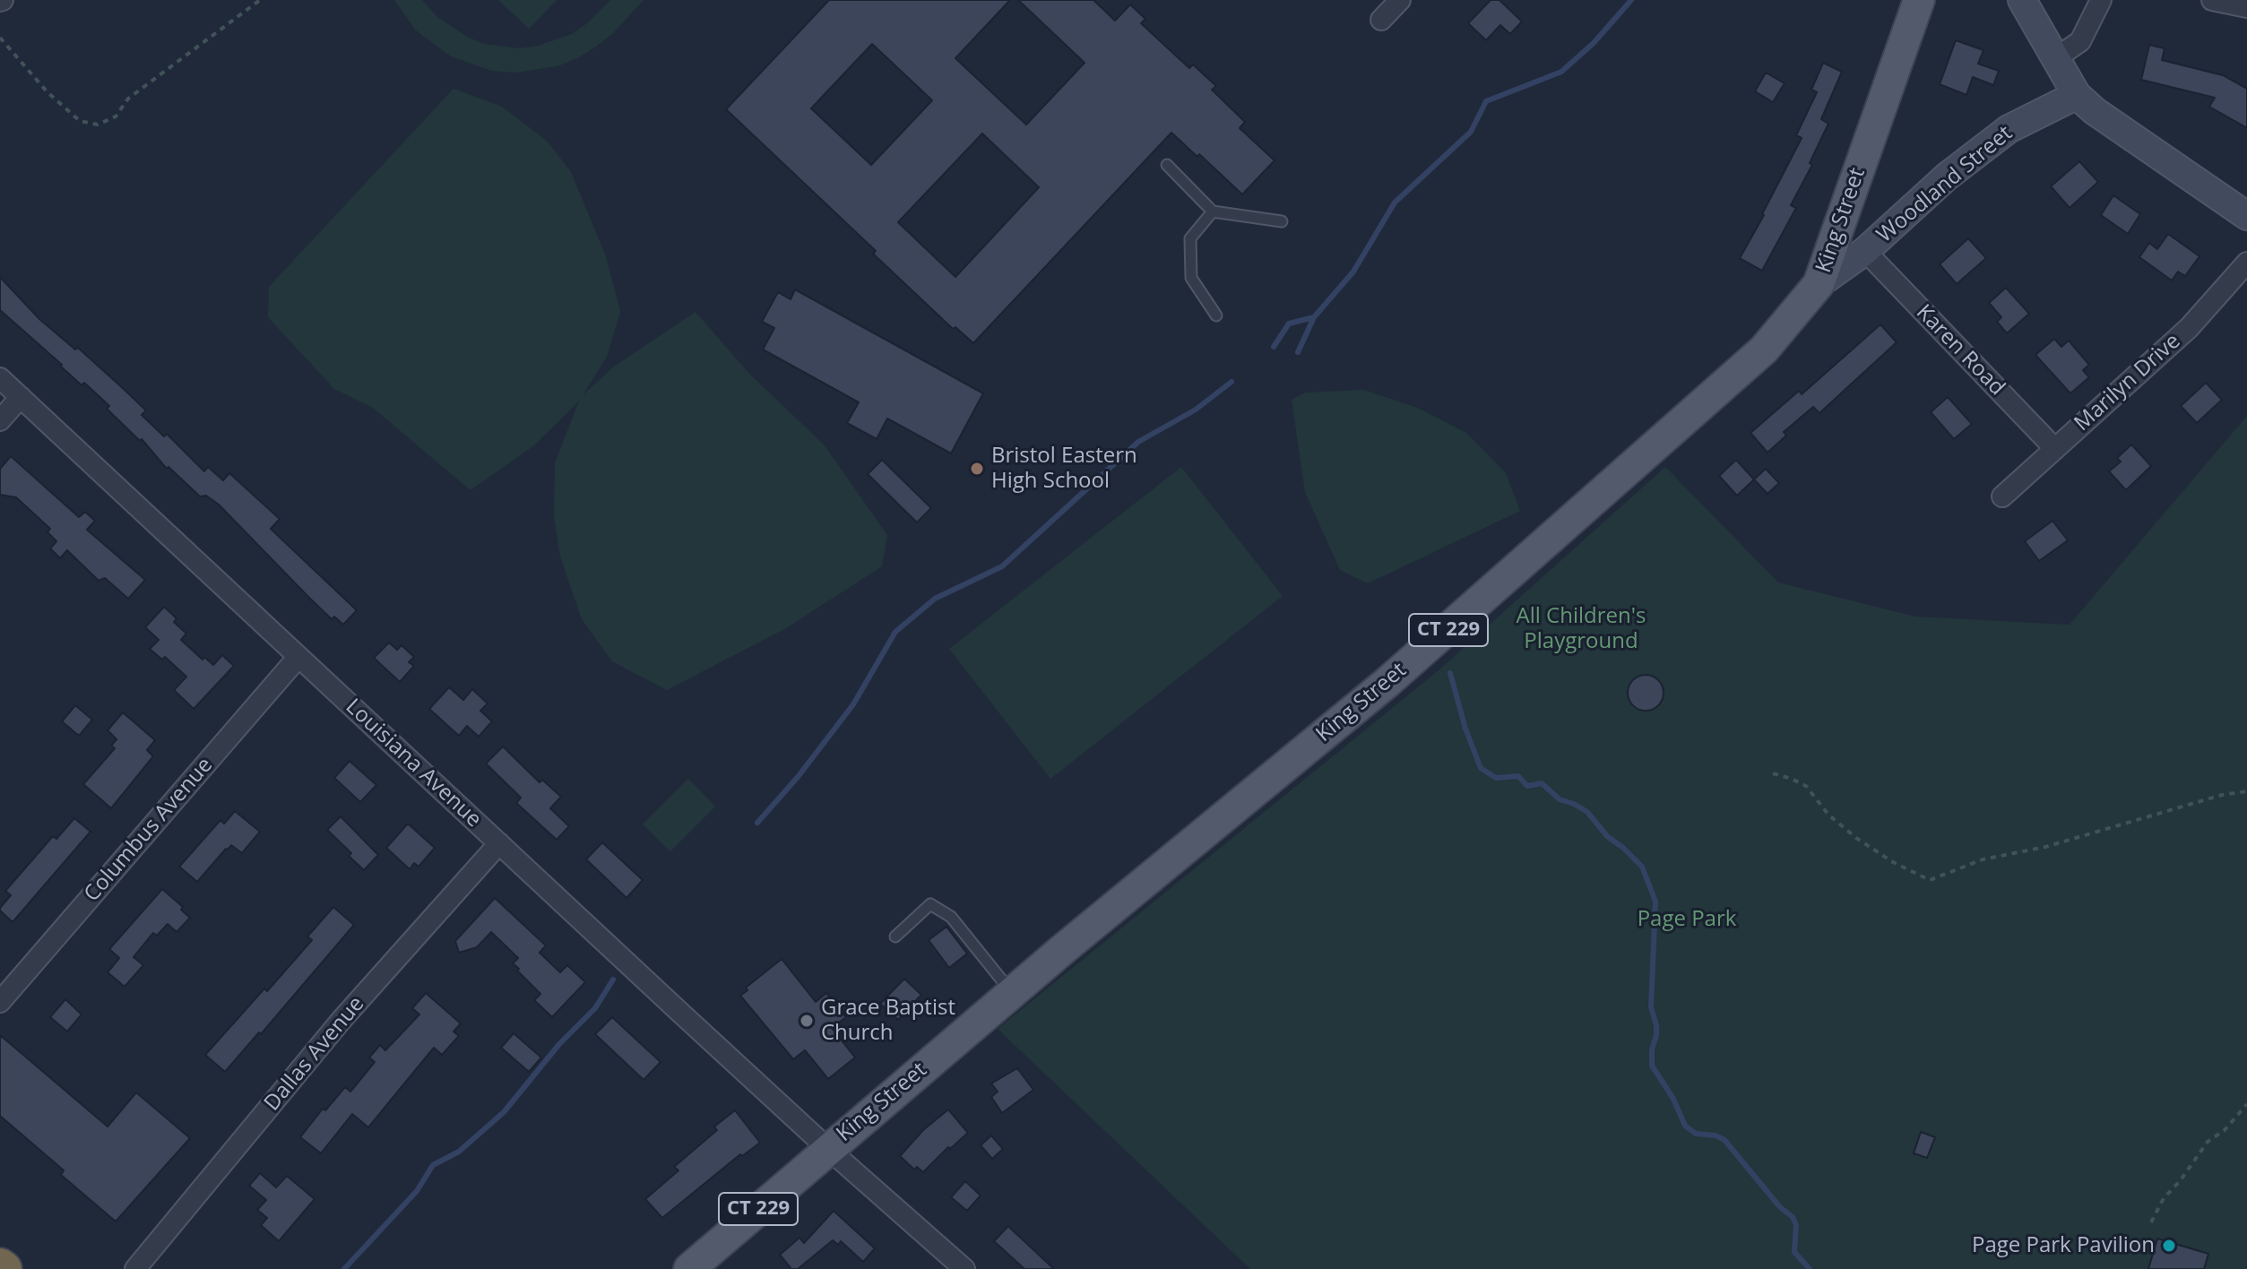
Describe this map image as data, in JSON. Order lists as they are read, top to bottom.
{
  "streets": {
    "main road": ["King Street", "CT 229"],
    "street": [
      "Woodland Street",
      "Karen Road",
      "Marilyn Drive",
      "Louisiana Avenue",
      "Columbus Avenue",
      "Dallas Avenue"
    ]
  },
  "crossings": [
    ["Woodland Street", "King Street"],
    ["Woodland Street", "Karen Road"],
    ["King Street", "Louisiana Avenue"],
    ["Karen Road", "Marilyn Drive"],
    ["Louisiana Avenue", "Columbus Avenue"],
    ["Louisiana Avenue", "Dallas Avenue"]
  ],
  "parks": ["All Children's Playground", "Page Park"],
  "places": ["Bristol Eastern High School", "Grace Baptist Church", "Page Park Pavilion"]
}
